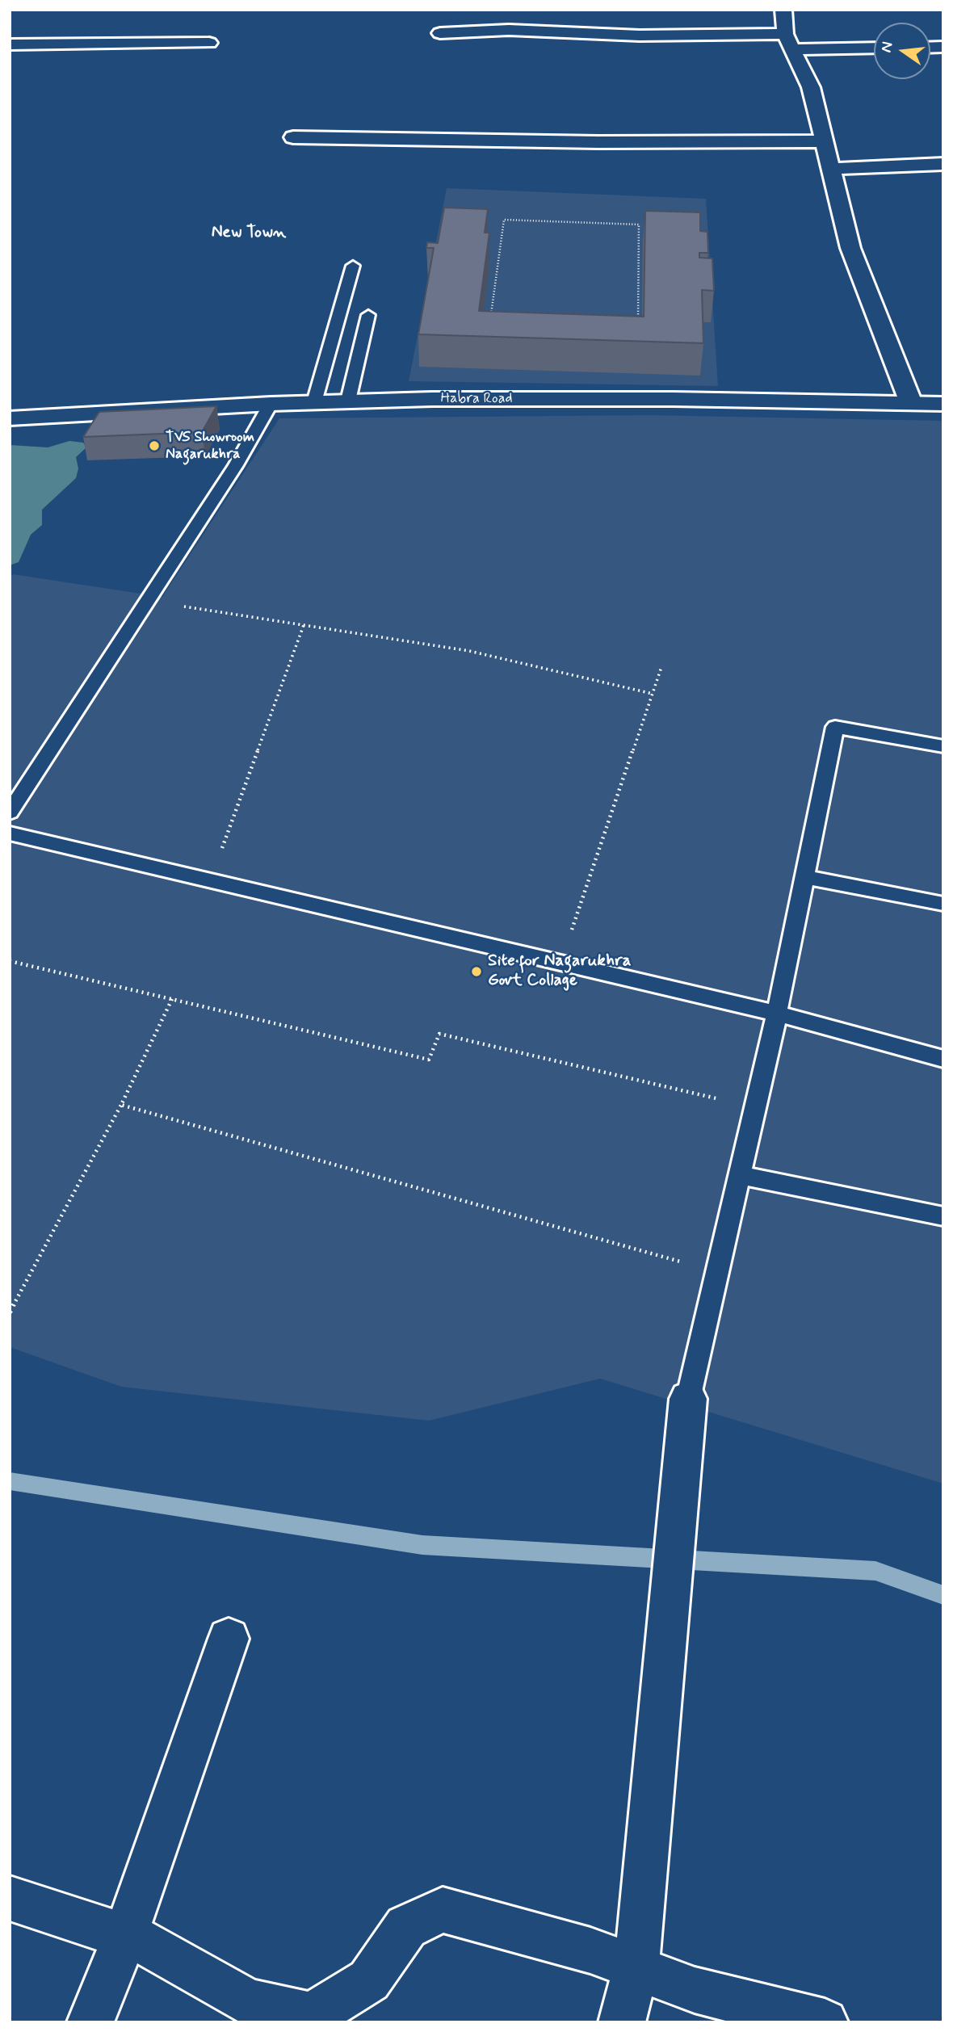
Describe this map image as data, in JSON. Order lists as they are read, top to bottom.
{
  "streets": {
    "street": ["Habra Road"]
  },
  "districts": ["New Town"],
  "places": ["TVS Showroom Nagarukhra", "Site for Nagarukhra Govt Collage"],
  "north": "left"
}
